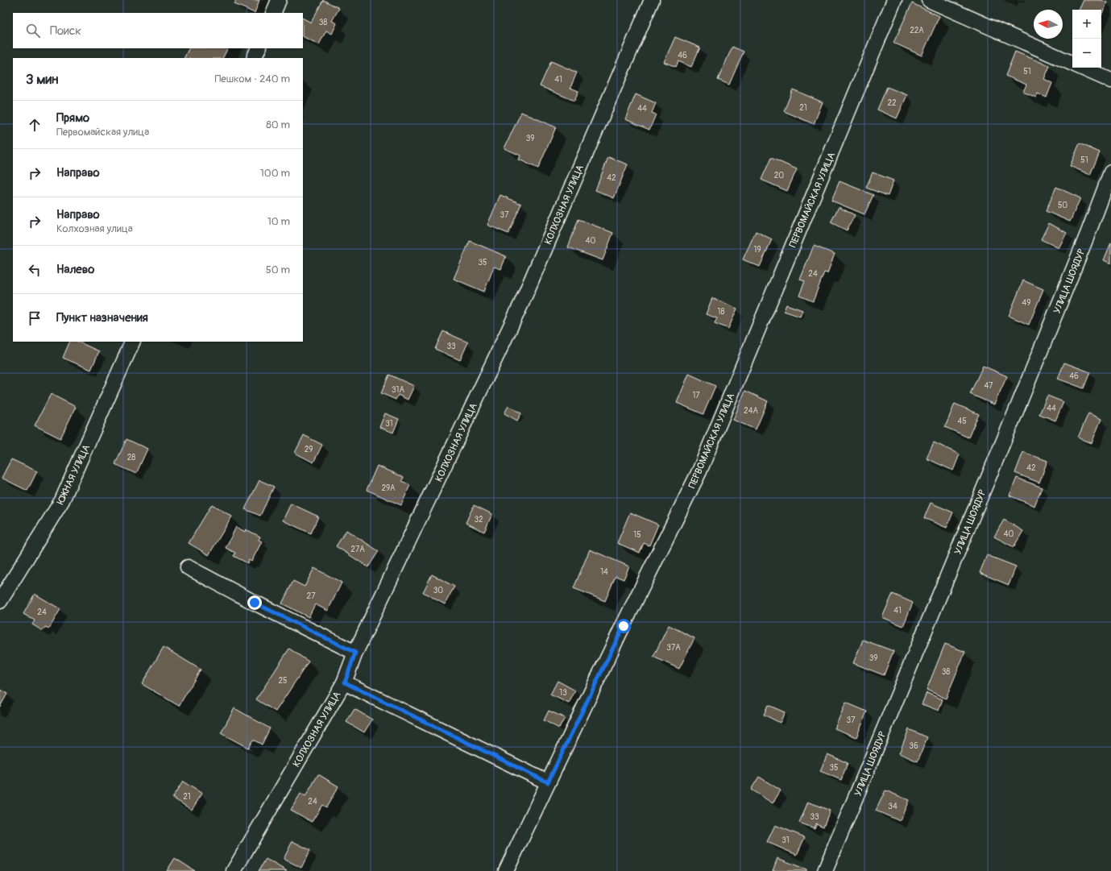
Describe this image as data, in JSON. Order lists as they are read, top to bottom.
{
  "streets": {
    "street": [
      "ПЕРВОМАЙСКАЯ УЛИЦА",
      "КОЛХОЗНАЯ УЛИЦА",
      "УЛИЦА ШОЯДУР",
      "ЮЖНАЯ УЛИЦА"
    ]
  },
  "house_numbers": [
    "38",
    "22А",
    "46",
    "51",
    "41",
    "22",
    "21",
    "44",
    "39",
    "51",
    "20",
    "42",
    "50",
    "37",
    "40",
    "19",
    "35",
    "24",
    "49",
    "18",
    "33",
    "46",
    "47",
    "31А",
    "17",
    "44",
    "24А",
    "45",
    "31",
    "29",
    "28",
    "42",
    "29А",
    "32",
    "40",
    "15",
    "27А",
    "14",
    "30",
    "27",
    "41",
    "24",
    "37А",
    "39",
    "38",
    "25",
    "13",
    "37",
    "36",
    "35",
    "21",
    "24",
    "34",
    "33",
    "31"
  ],
  "north": "left",
  "page": {
    "map_buttons": ["+", "−"],
    "search": "Поиск",
    "heading": ["3 мин", "Пешком · 240 m"],
    "list": [
      ["Прямо", "Первомайская улица", "80 m"],
      ["Направо", "100 m"],
      ["Направо", "Колхозная улица", "10 m"],
      ["Налево", "50 m"],
      "Пункт назначения"
    ]
  }
}
